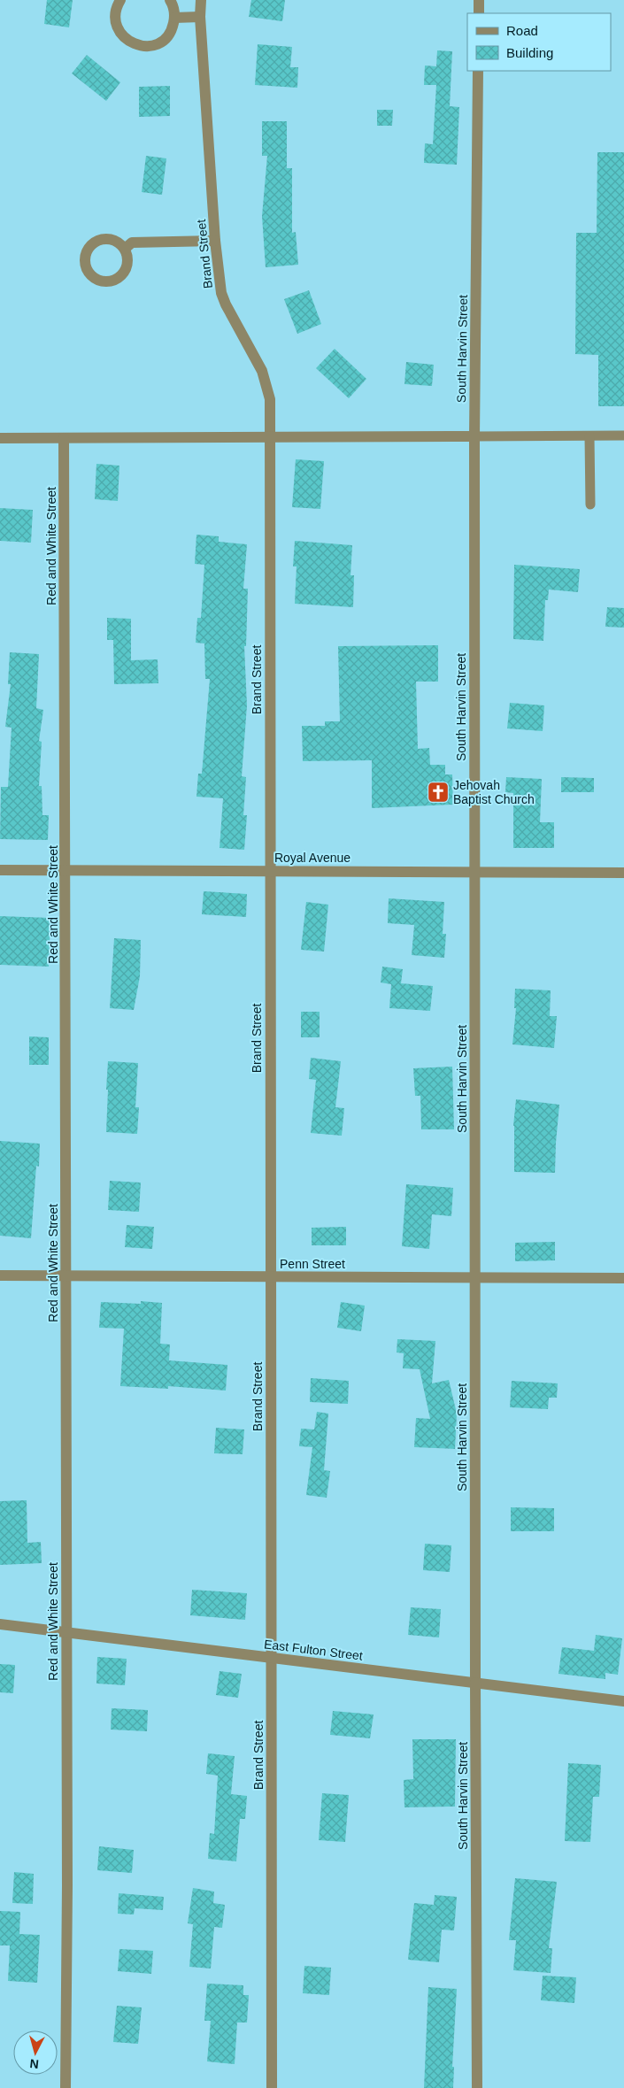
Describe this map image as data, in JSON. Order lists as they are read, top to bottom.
{
  "streets": {
    "street": [
      "Brand Street",
      "South Harvin Street",
      "Red and White Street",
      "Royal Avenue",
      "Penn Street",
      "East Fulton Street"
    ]
  },
  "crossings": [
    ["Brand Street", "Royal Avenue"],
    ["Brand Street", "Penn Street"],
    ["Brand Street", "East Fulton Street"],
    ["South Harvin Street", "Royal Avenue"],
    ["South Harvin Street", "Penn Street"],
    ["South Harvin Street", "East Fulton Street"],
    ["Red and White Street", "Royal Avenue"],
    ["Red and White Street", "Penn Street"],
    ["Red and White Street", "East Fulton Street"]
  ],
  "places": {
    "church": ["Jehovah Baptist Church"]
  },
  "legend": ["Road", "Building"],
  "north": "bottom"
}
